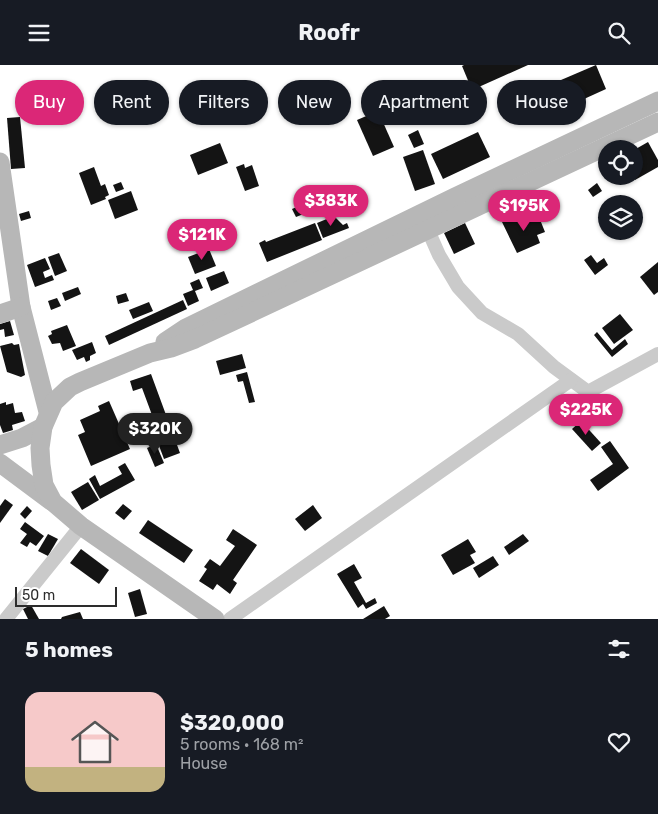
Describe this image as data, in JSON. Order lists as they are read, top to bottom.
{
  "scale_bar": "50 m",
  "page": {
    "header": "Roofr",
    "chip": [
      "Buy",
      "Rent",
      "Filters",
      "New",
      "Apartment",
      "House"
    ],
    "price": [
      "$383K",
      "$195K",
      "$121K",
      "$225K",
      "$320K"
    ],
    "scale": "50 m",
    "heading": "5 homes",
    "list": [
      {
        "name": "$320,000",
        "note": "5 rooms · 168 m² · House"
      }
    ]
  }
}
